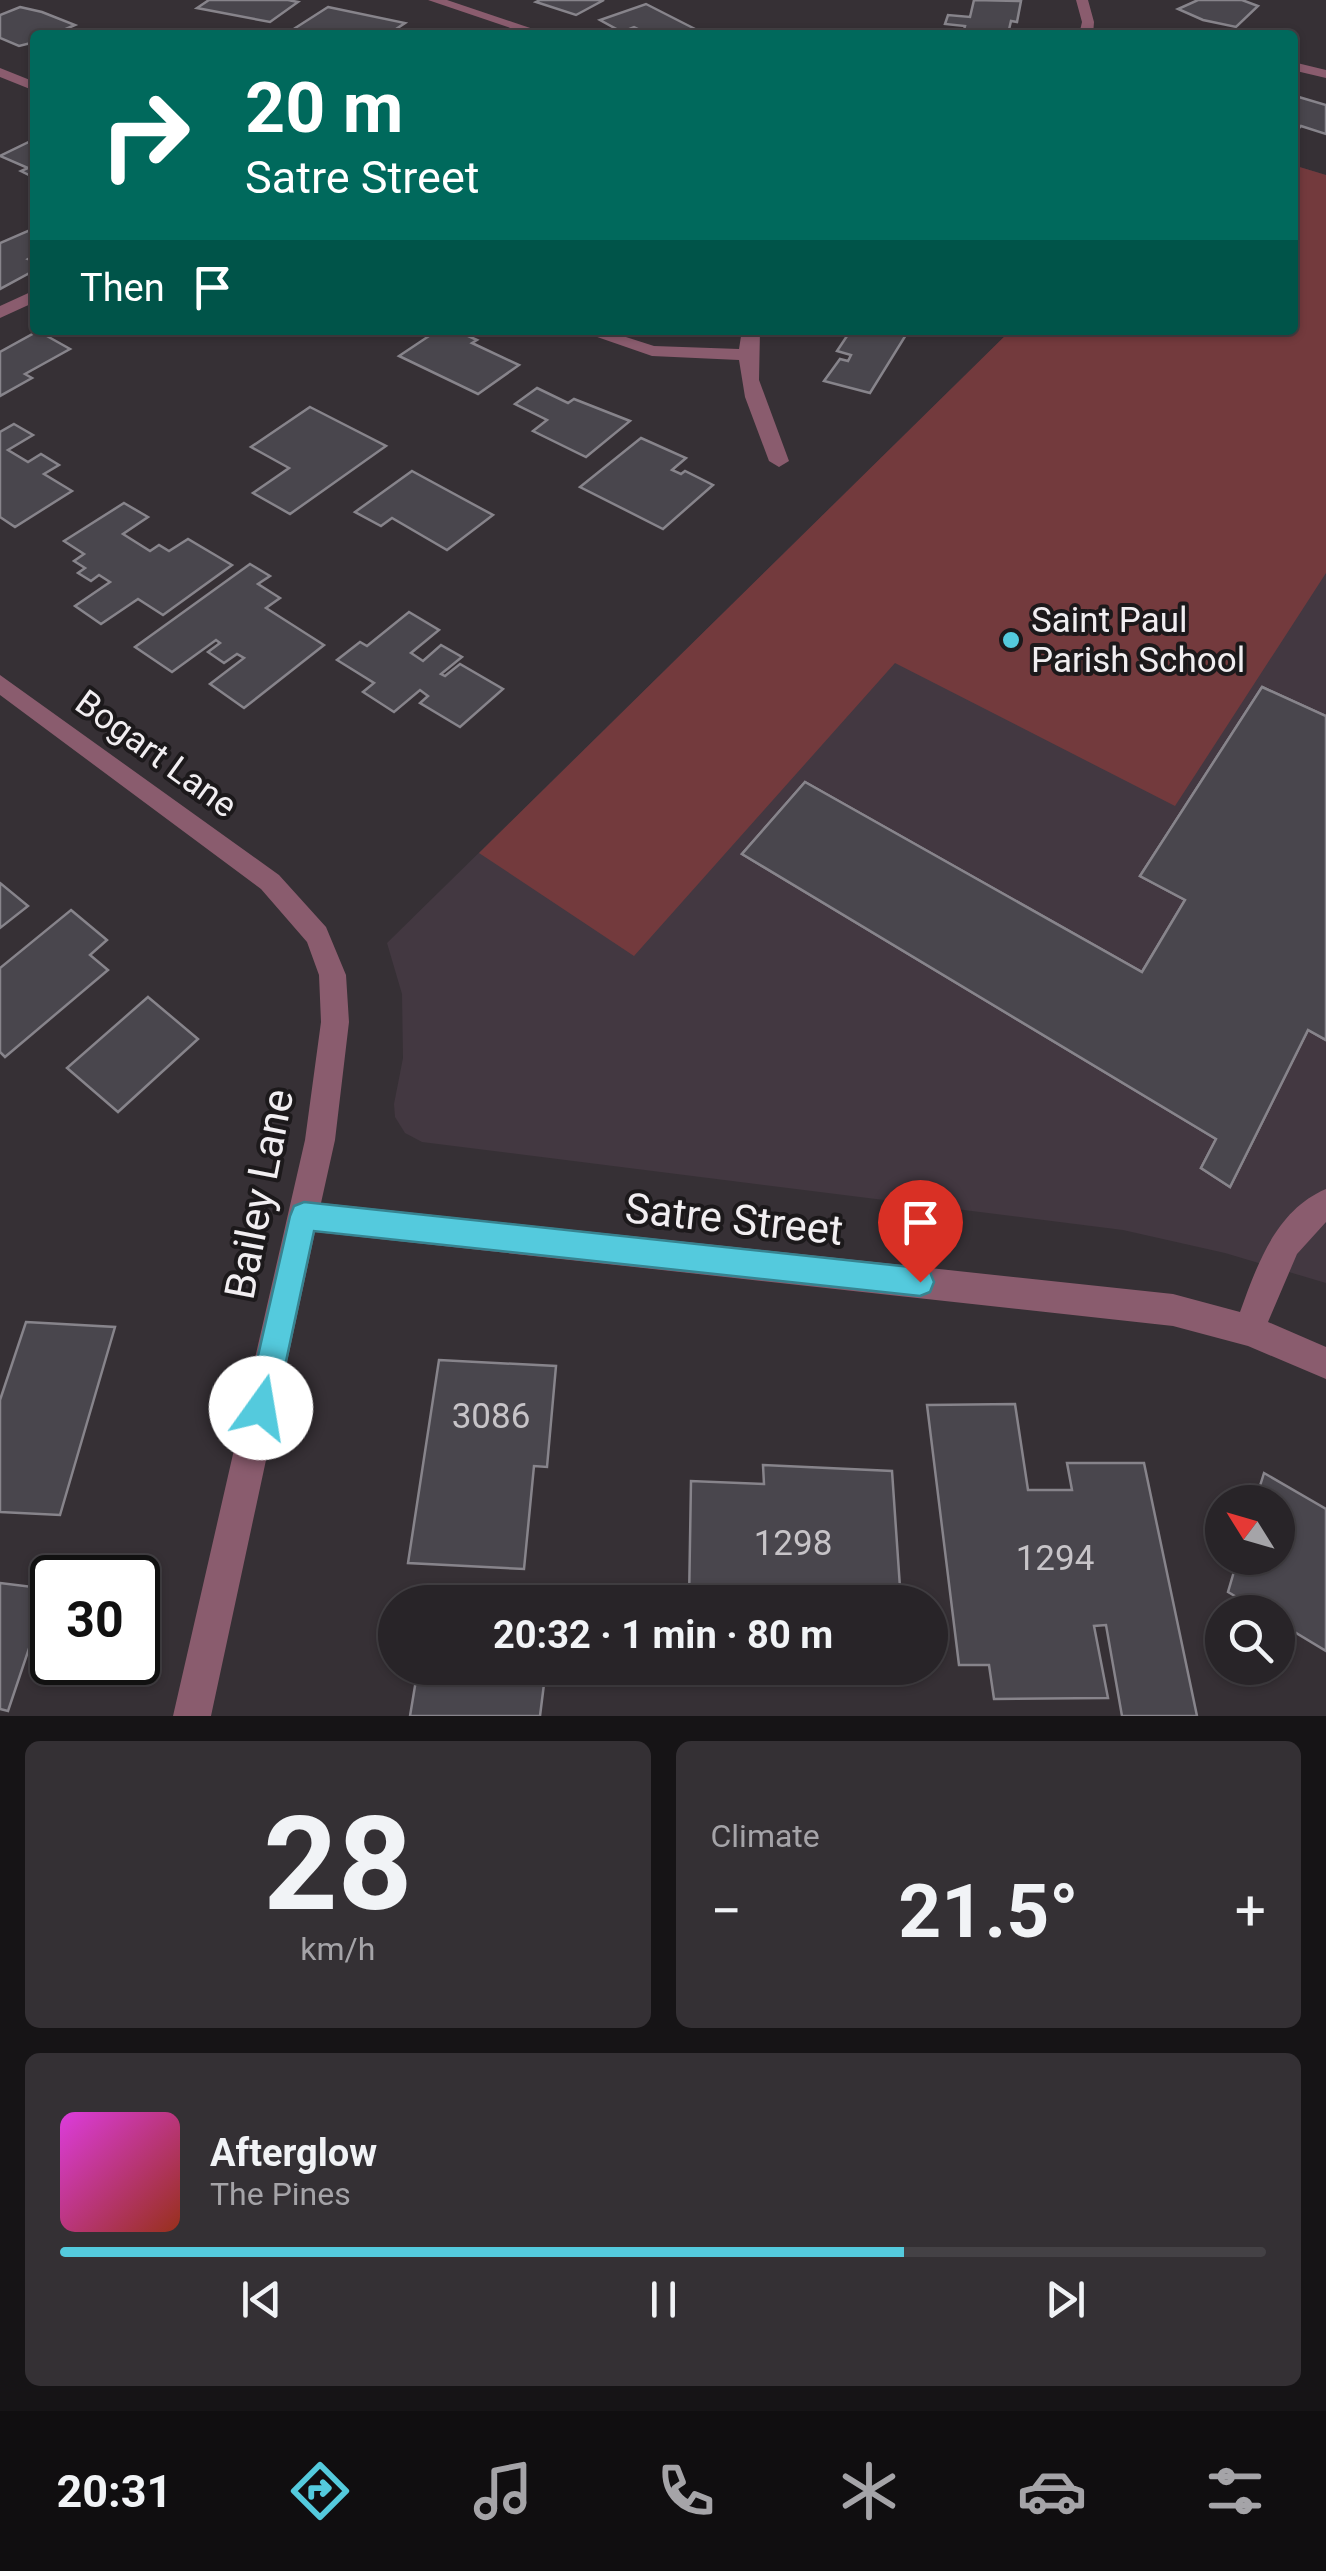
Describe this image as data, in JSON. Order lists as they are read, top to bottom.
{
  "streets": {
    "street": ["Bogart Lane", "Bailey Lane", "Satre Street"]
  },
  "crossings": [
    ["Bogart Lane", "Bailey Lane"],
    ["Bailey Lane", "Satre Street"]
  ],
  "places": ["Saint Paul Parish School"],
  "house_numbers": ["3086", "1298", "1294"],
  "north": "top left",
  "page": {
    "turn": ["20 m", "Satre Street"],
    "then": "Then",
    "limit": "30",
    "trip": "20:32 · 1 min · 80 m",
    "tile": [
      ["28", "km/h"],
      "Climate"
    ],
    "heat": ["−", "21.5°", "+"],
    "song": ["Afterglow", "The Pines"],
    "tabs": "20:31"
  }
}
